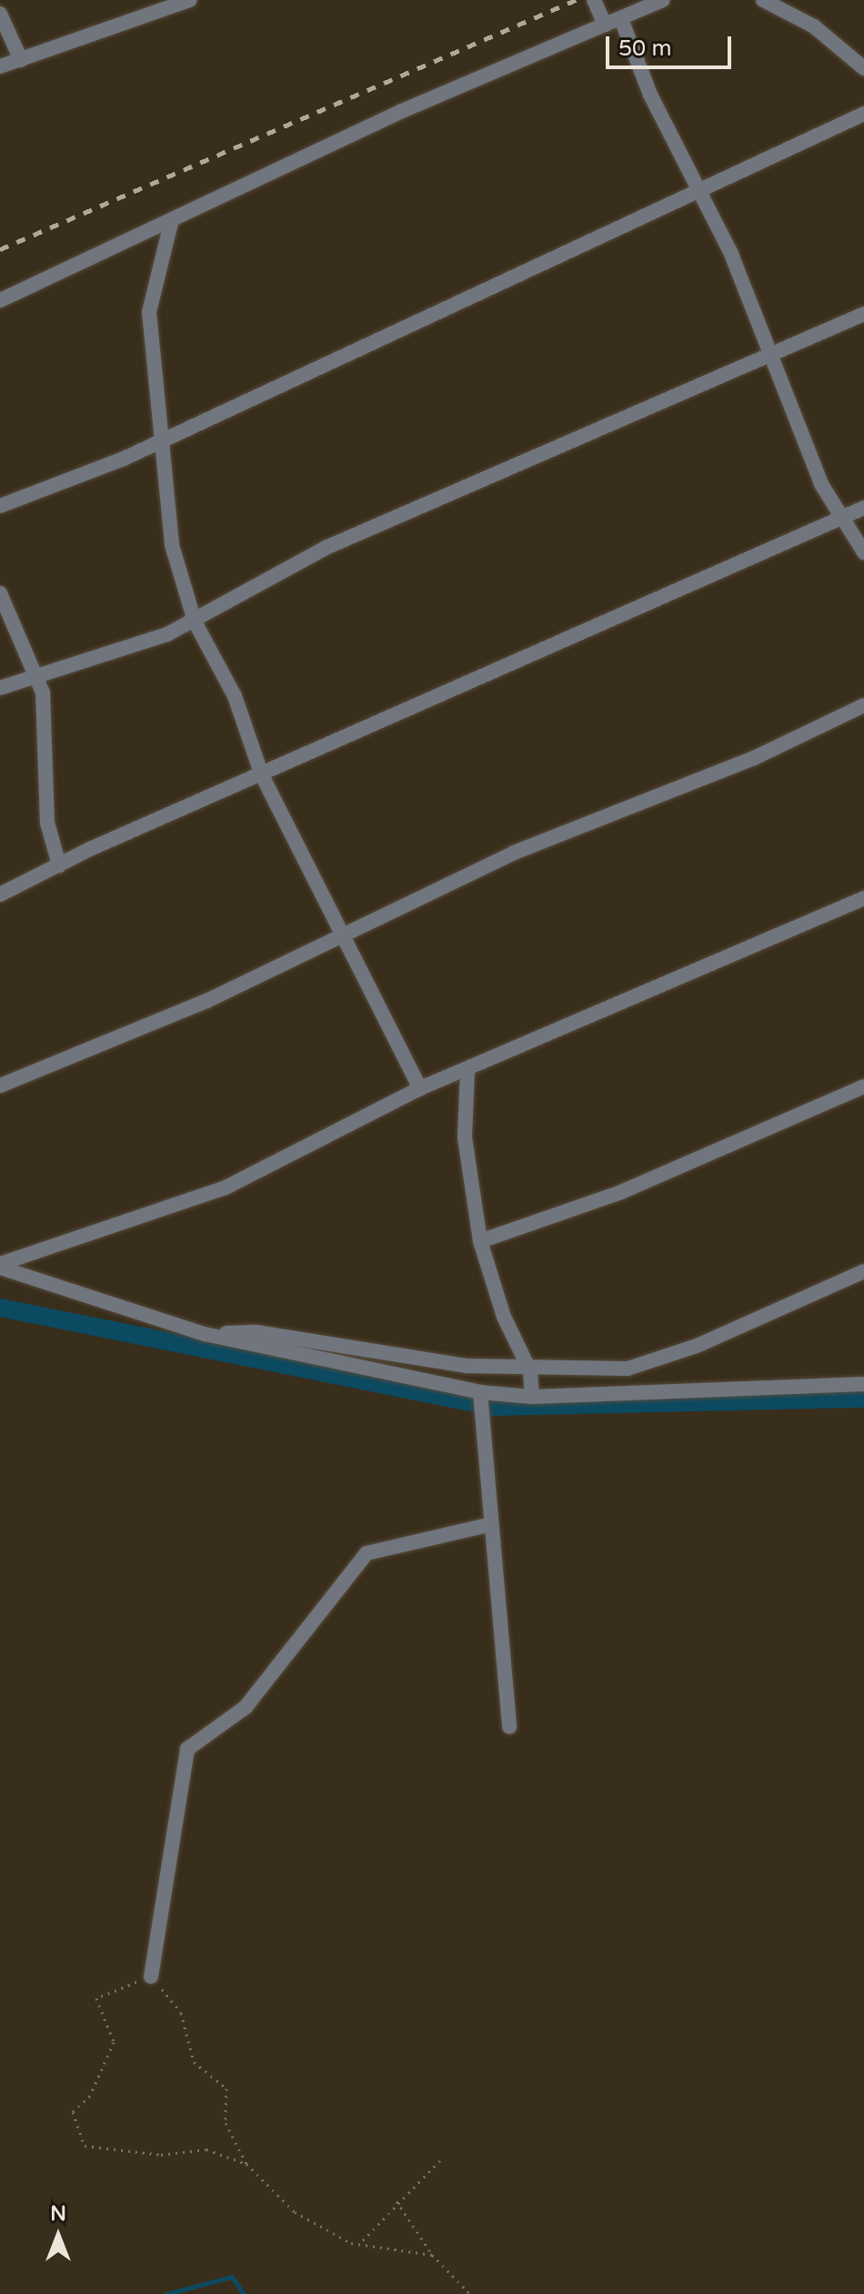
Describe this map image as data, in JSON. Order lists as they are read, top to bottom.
{
  "scale_bar": "50 m",
  "north": "top"
}
